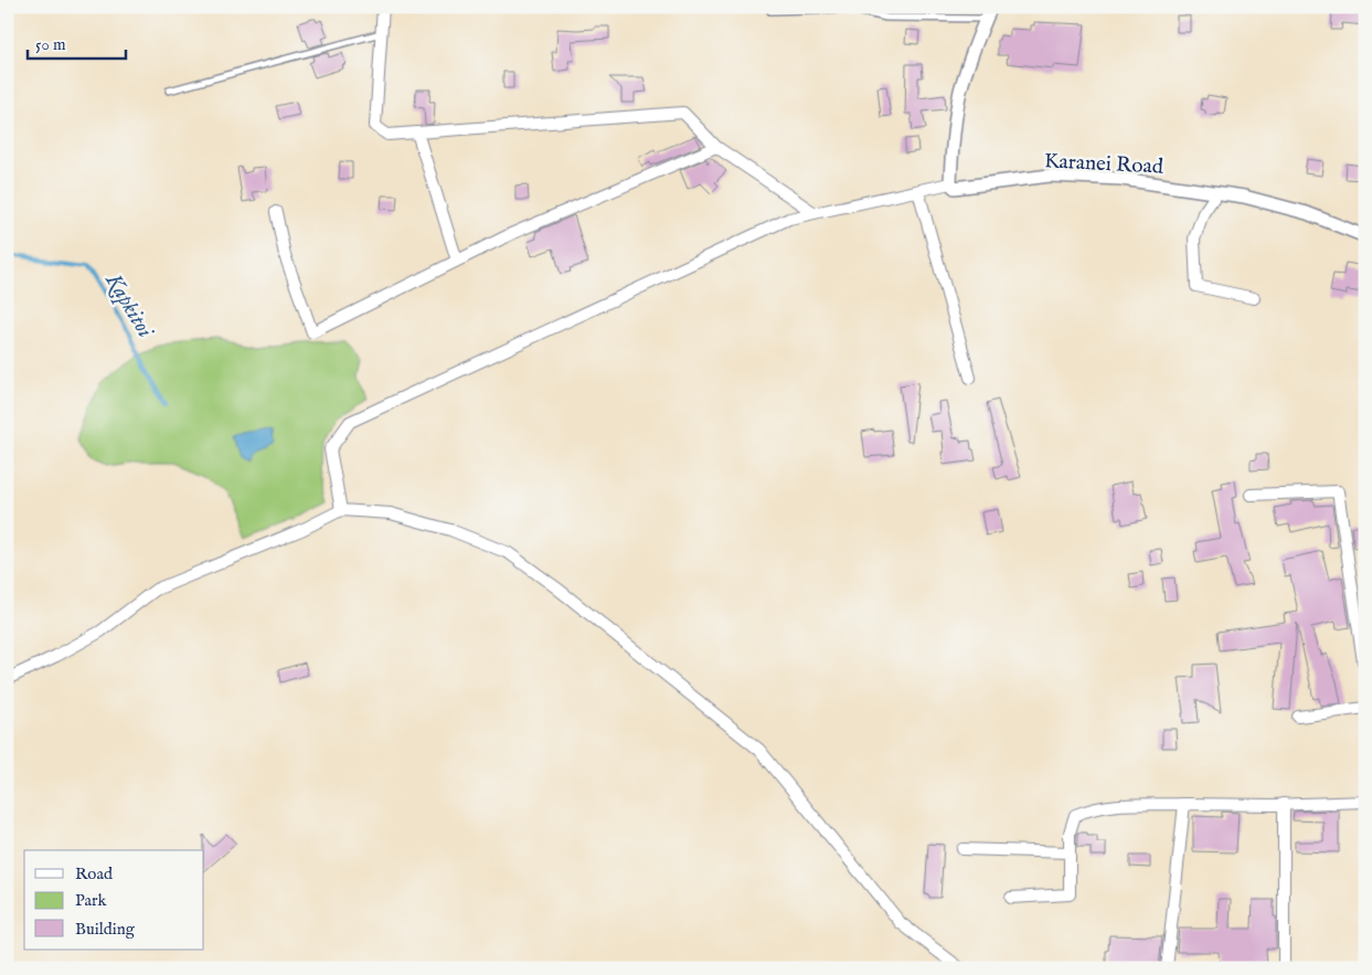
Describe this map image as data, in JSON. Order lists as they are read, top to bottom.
{
  "streets": {
    "street": ["Karanei Road"]
  },
  "water": ["Kapkitoi"],
  "legend": ["Road", "Park", "Building"],
  "scale_bar": "50 m"
}
